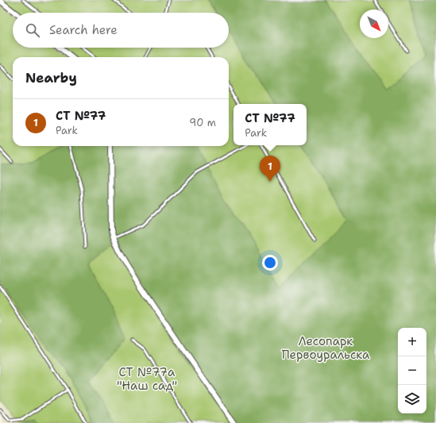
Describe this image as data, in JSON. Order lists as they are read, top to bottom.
{
  "parks": ["Лесопарк Первоуральска", "СТ №77а \"Наш сад\""],
  "north": "bottom right",
  "page": {
    "search": "Search here",
    "heading": "Nearby",
    "list": [
      {
        "mark": "1",
        "name": "СТ №77",
        "note": "Park",
        "value": "90 m"
      }
    ],
    "popup": ["СТ №77", "Park"],
    "pins": "1",
    "map_buttons": ["+", "−"]
  }
}
